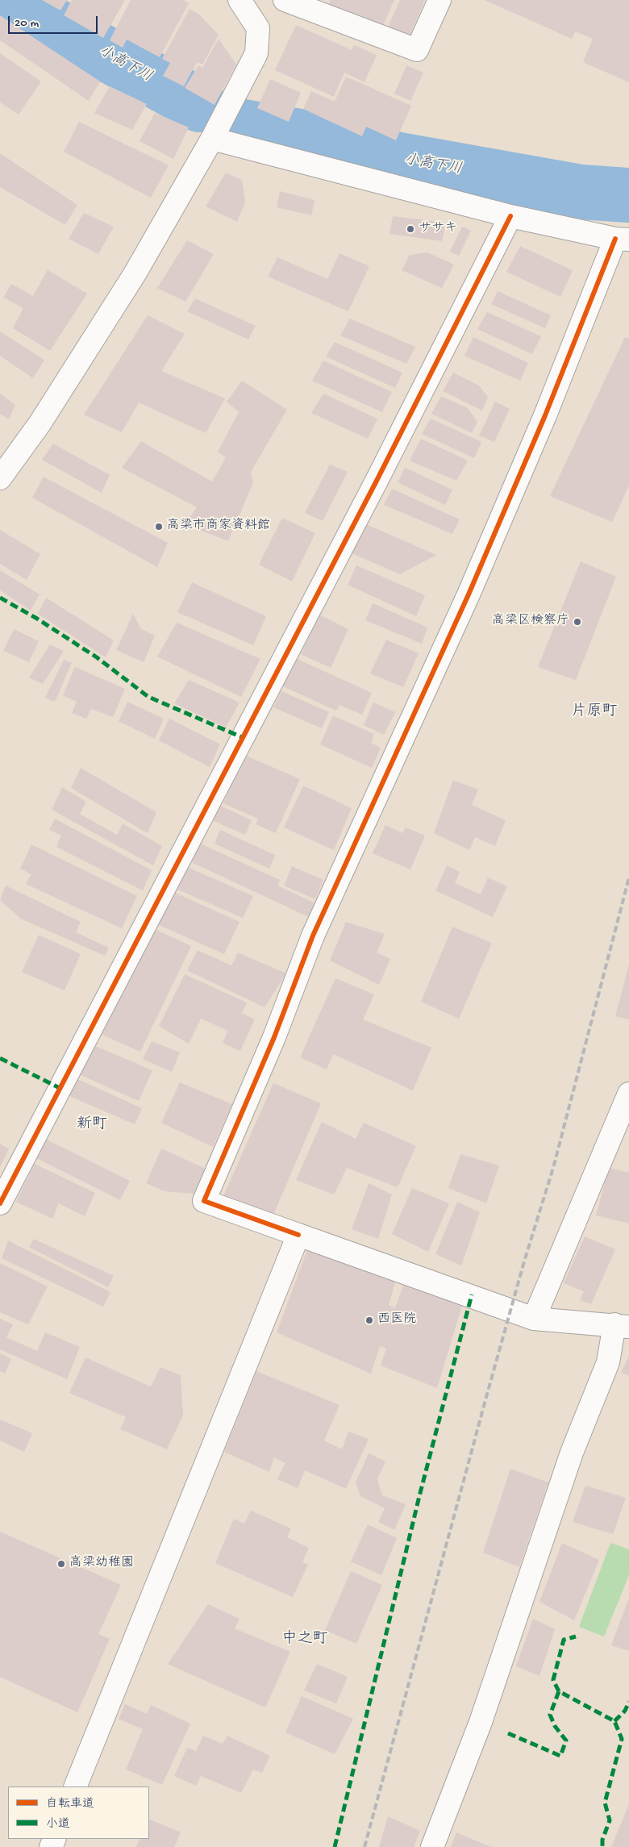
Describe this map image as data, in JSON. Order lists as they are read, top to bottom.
{
  "districts": ["片原町", "新町", "中之町"],
  "water": ["小高下川"],
  "places": [
    "ササキ",
    "高梁市商家資料館",
    "高梁区検察庁",
    "西医院",
    "高梁幼稚園"
  ],
  "legend": ["自転車道", "小道"],
  "scale_bar": "20 m"
}
